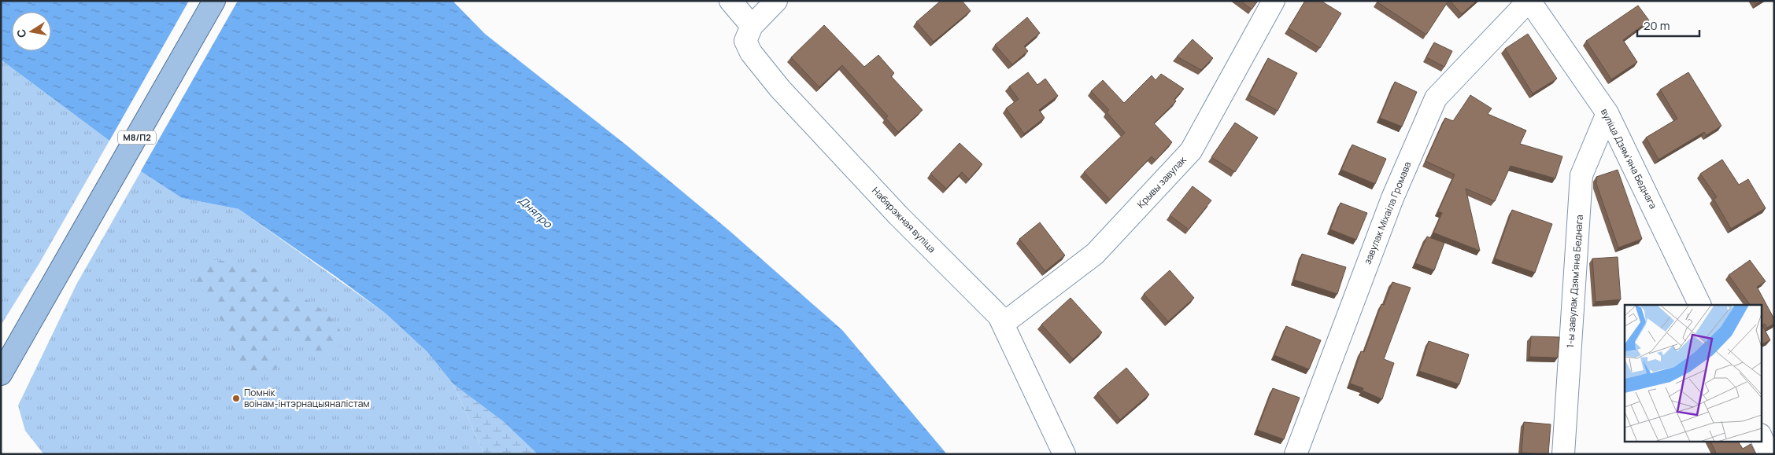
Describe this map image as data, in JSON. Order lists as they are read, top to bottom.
{
  "streets": {
    "main road": ["М8/П2"],
    "street": [
      "вуліца Дзямʼяна Беднага",
      "Крывы завулак",
      "завулак Міхаіла Громава",
      "Набярэжная вуліца",
      "1-ы завулак Дзямʼяна Беднага"
    ]
  },
  "crossings": [
    ["вуліца Дзямʼяна Беднага", "завулак Міхаіла Громава"],
    ["вуліца Дзямʼяна Беднага", "1-ы завулак Дзямʼяна Беднага"],
    ["Крывы завулак", "Набярэжная вуліца"]
  ],
  "water": ["Дняпро"],
  "places": ["Помнік воінам-інтэрнацыяналістам"],
  "scale_bar": "20 m",
  "north": "left"
}
